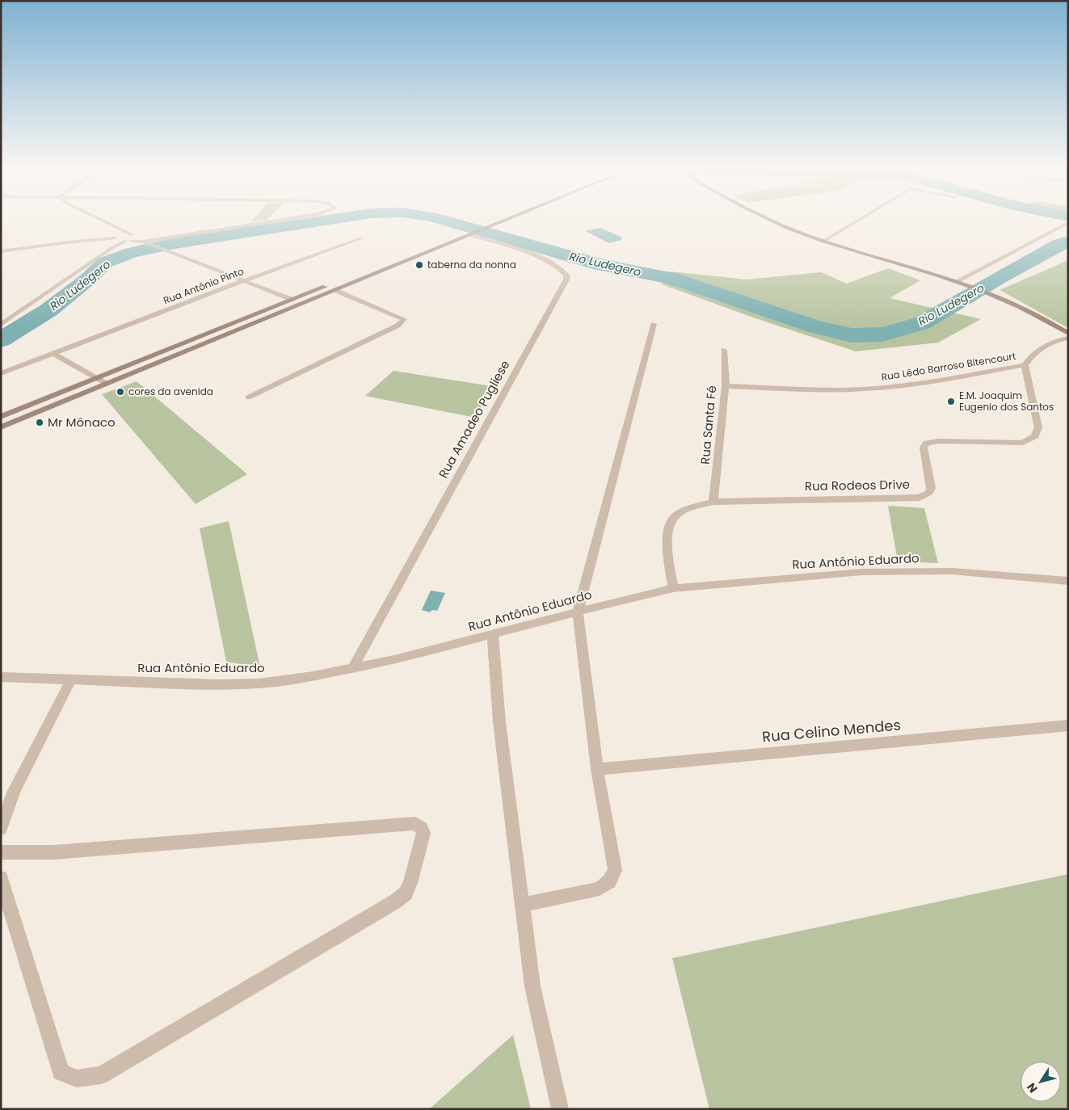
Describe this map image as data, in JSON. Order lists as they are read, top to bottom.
{
  "streets": {
    "street": [
      "Rua Antônio Pinto",
      "Rua Lêdo Barroso Bitencourt",
      "Rua Amadeo Pugliese",
      "Rua Santa Fé",
      "Rua Rodeos Drive",
      "Rua Antônio Eduardo",
      "Rua Celino Mendes"
    ]
  },
  "crossings": [
    ["Rua Lêdo Barroso Bitencourt", "Rua Santa Fé"],
    ["Rua Lêdo Barroso Bitencourt", "Rua Rodeos Drive"],
    ["Rua Amadeo Pugliese", "Rua Antônio Eduardo"],
    ["Rua Santa Fé", "Rua Rodeos Drive"],
    ["Rua Rodeos Drive", "Rua Antônio Eduardo"]
  ],
  "water": ["Rio Ludegero"],
  "places": [
    "taberna da nonna",
    "cores da avenida",
    "E.M. Joaquim Eugenio dos Santos",
    "Mr Mônaco"
  ],
  "north": "bottom left"
}
